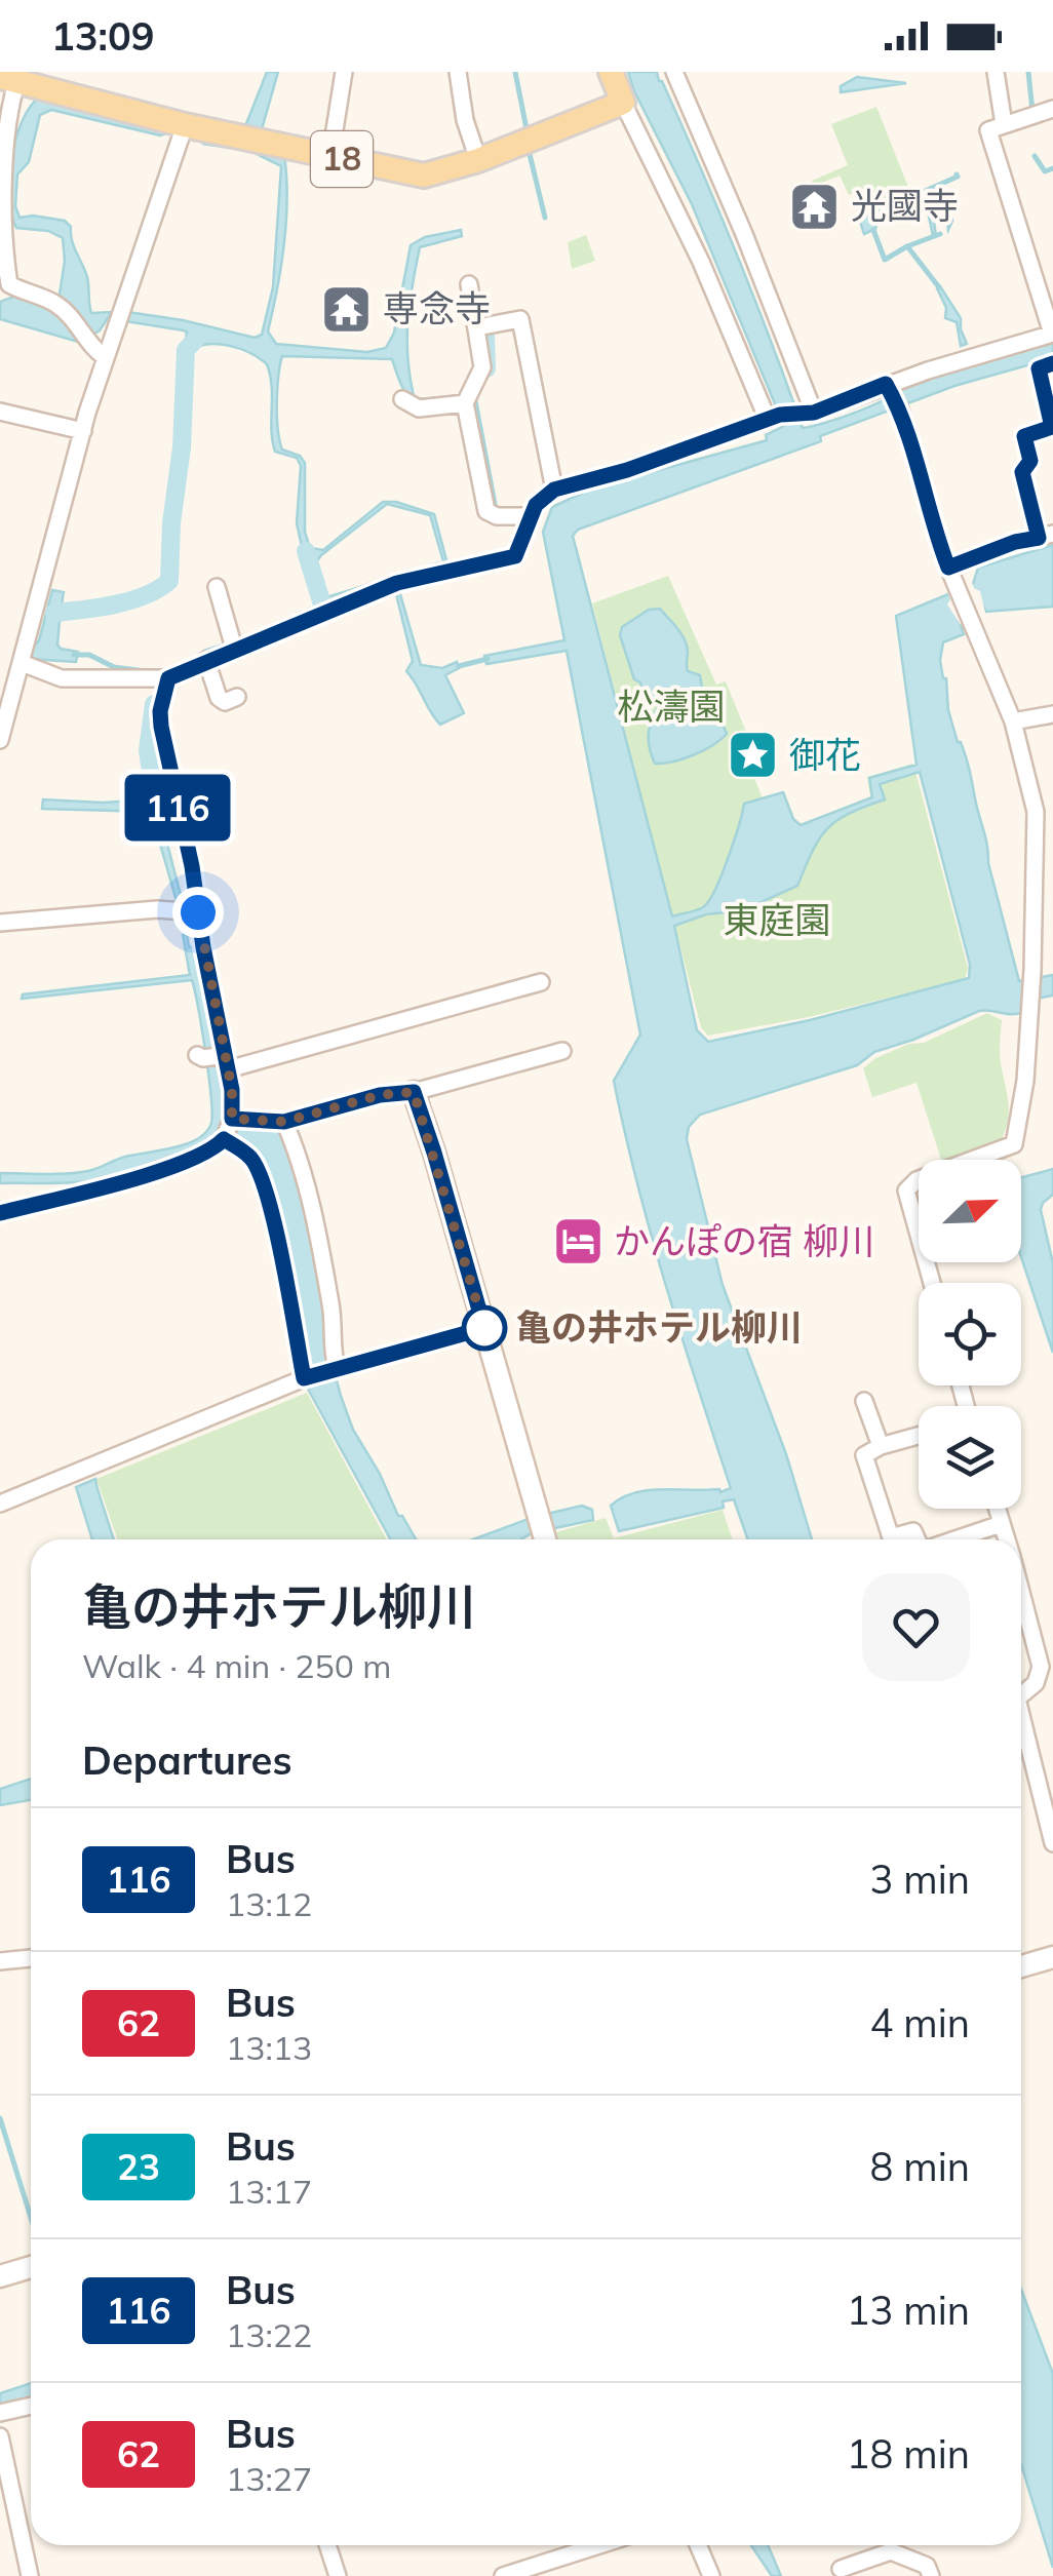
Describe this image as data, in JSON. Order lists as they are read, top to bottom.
{
  "streets": {
    "main road": ["18"]
  },
  "parks": ["松濤園", "東庭園"],
  "places": {
    "temple": ["光國寺", "専念寺"],
    "place": ["御花"],
    "hotel": ["かんぽの宿 柳川"],
    "other": ["亀の井ホテル柳川"]
  },
  "lines": ["bus line 116"],
  "north": "top right",
  "page": {
    "status": "13:09",
    "on_map": "116",
    "heading": [
      ["亀の井ホテル柳川", "Walk · 4 min · 250 m"],
      "Departures"
    ],
    "list": [
      {
        "mark": "116",
        "name": "Bus",
        "note": "13:12",
        "value": "3 min"
      },
      {
        "mark": "62",
        "name": "Bus",
        "note": "13:13",
        "value": "4 min"
      },
      {
        "mark": "23",
        "name": "Bus",
        "note": "13:17",
        "value": "8 min"
      },
      {
        "mark": "116",
        "name": "Bus",
        "note": "13:22",
        "value": "13 min"
      },
      {
        "mark": "62",
        "name": "Bus",
        "note": "13:27",
        "value": "18 min"
      }
    ]
  }
}
